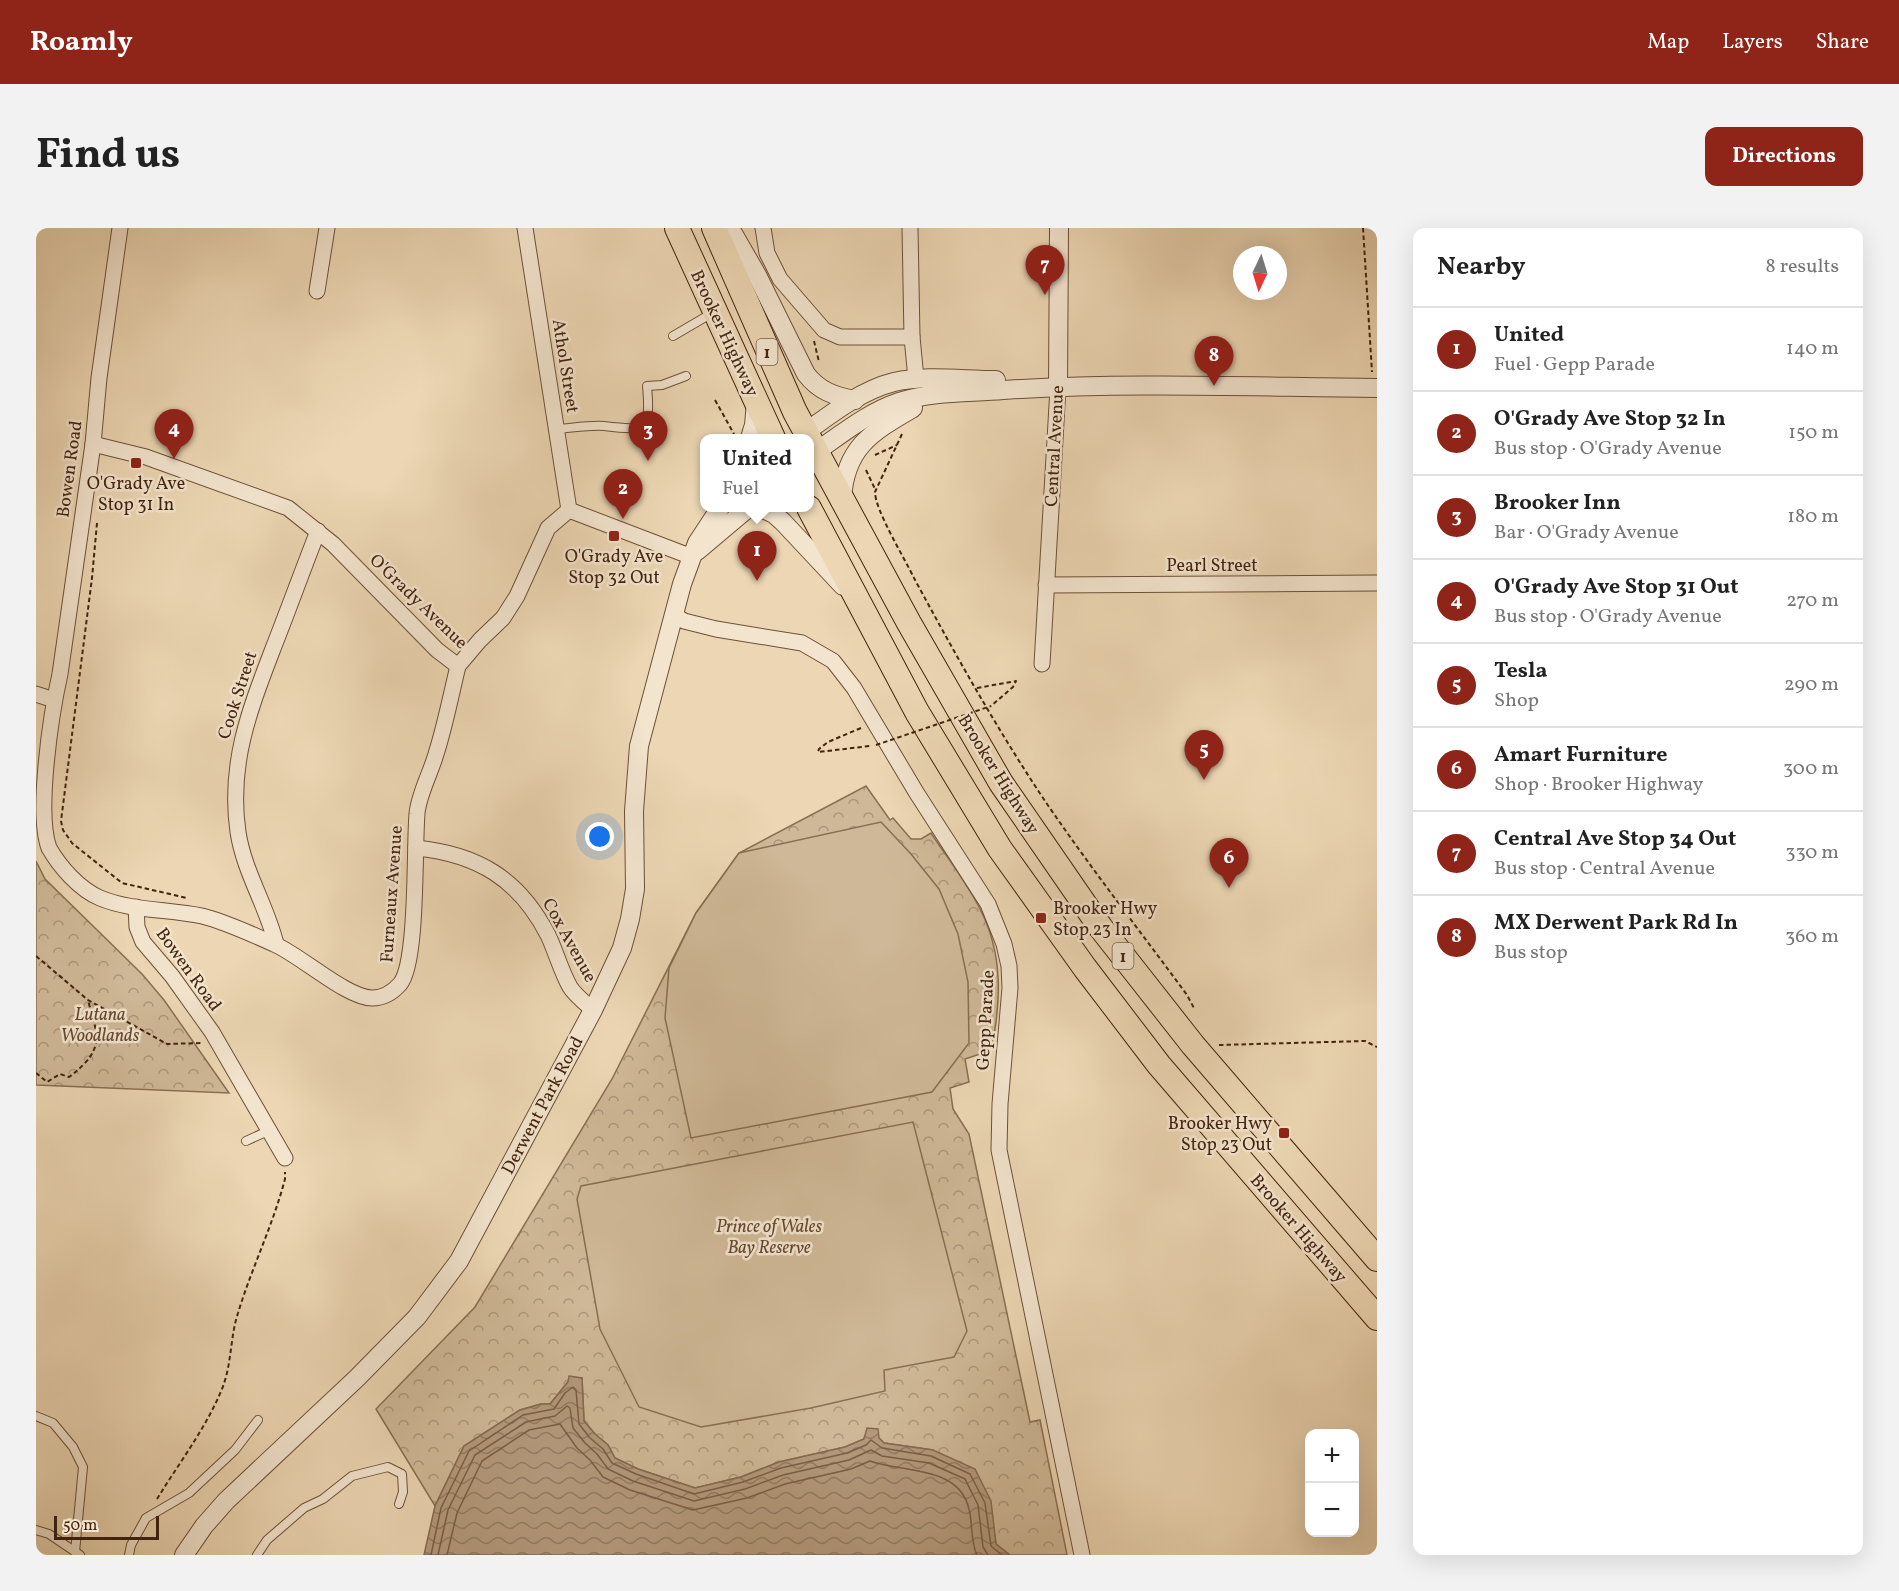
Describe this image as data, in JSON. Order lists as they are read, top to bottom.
{
  "streets": {
    "highway": ["Brooker Highway", "1"],
    "street": [
      "Athol Street",
      "Central Avenue",
      "Bowen Road",
      "Pearl Street",
      "O'Grady Avenue",
      "Cook Street",
      "Furneaux Avenue",
      "Cox Avenue",
      "Gepp Parade",
      "Derwent Park Road"
    ]
  },
  "crossings": [
    ["Athol Street", "O'Grady Avenue"],
    ["Central Avenue", "Pearl Street"],
    ["Bowen Road", "O'Grady Avenue"],
    ["Bowen Road", "Furneaux Avenue"],
    ["O'Grady Avenue", "Cook Street"],
    ["O'Grady Avenue", "Furneaux Avenue"],
    ["Cook Street", "Furneaux Avenue"],
    ["Furneaux Avenue", "Cox Avenue"],
    ["Cox Avenue", "Derwent Park Road"],
    ["Gepp Parade", "Derwent Park Road"]
  ],
  "parks": ["Lutana Woodlands", "Prince of Wales Bay Reserve"],
  "places": {
    "transit": [
      "O'Grady Ave Stop 31 In",
      "O'Grady Ave Stop 32 Out",
      "Brooker Hwy Stop 23 In",
      "Brooker Hwy Stop 23 Out"
    ]
  },
  "scale_bar": "50 m",
  "north": "bottom",
  "page": {
    "header": "Roamly",
    "nav": ["Map", "Layers", "Share"],
    "title": "Find us",
    "buttons": "Directions",
    "heading": ["Nearby", "8 results"],
    "pins": [
      "7",
      "8",
      "4",
      "3",
      "2",
      "1",
      "5",
      "6"
    ],
    "list": [
      {
        "mark": "1",
        "name": "United",
        "note": "Fuel · Gepp Parade",
        "value": "140 m"
      },
      {
        "mark": "2",
        "name": "O'Grady Ave Stop 32 In",
        "note": "Bus stop · O'Grady Avenue",
        "value": "150 m"
      },
      {
        "mark": "3",
        "name": "Brooker Inn",
        "note": "Bar · O'Grady Avenue",
        "value": "180 m"
      },
      {
        "mark": "4",
        "name": "O'Grady Ave Stop 31 Out",
        "note": "Bus stop · O'Grady Avenue",
        "value": "270 m"
      },
      {
        "mark": "5",
        "name": "Tesla",
        "note": "Shop",
        "value": "290 m"
      },
      {
        "mark": "6",
        "name": "Amart Furniture",
        "note": "Shop · Brooker Highway",
        "value": "300 m"
      },
      {
        "mark": "7",
        "name": "Central Ave Stop 34 Out",
        "note": "Bus stop · Central Avenue",
        "value": "330 m"
      },
      {
        "mark": "8",
        "name": "MX Derwent Park Rd In",
        "note": "Bus stop",
        "value": "360 m"
      }
    ],
    "popup": ["United", "Fuel"],
    "map_buttons": ["+", "−"],
    "scale": "50 m"
  }
}
